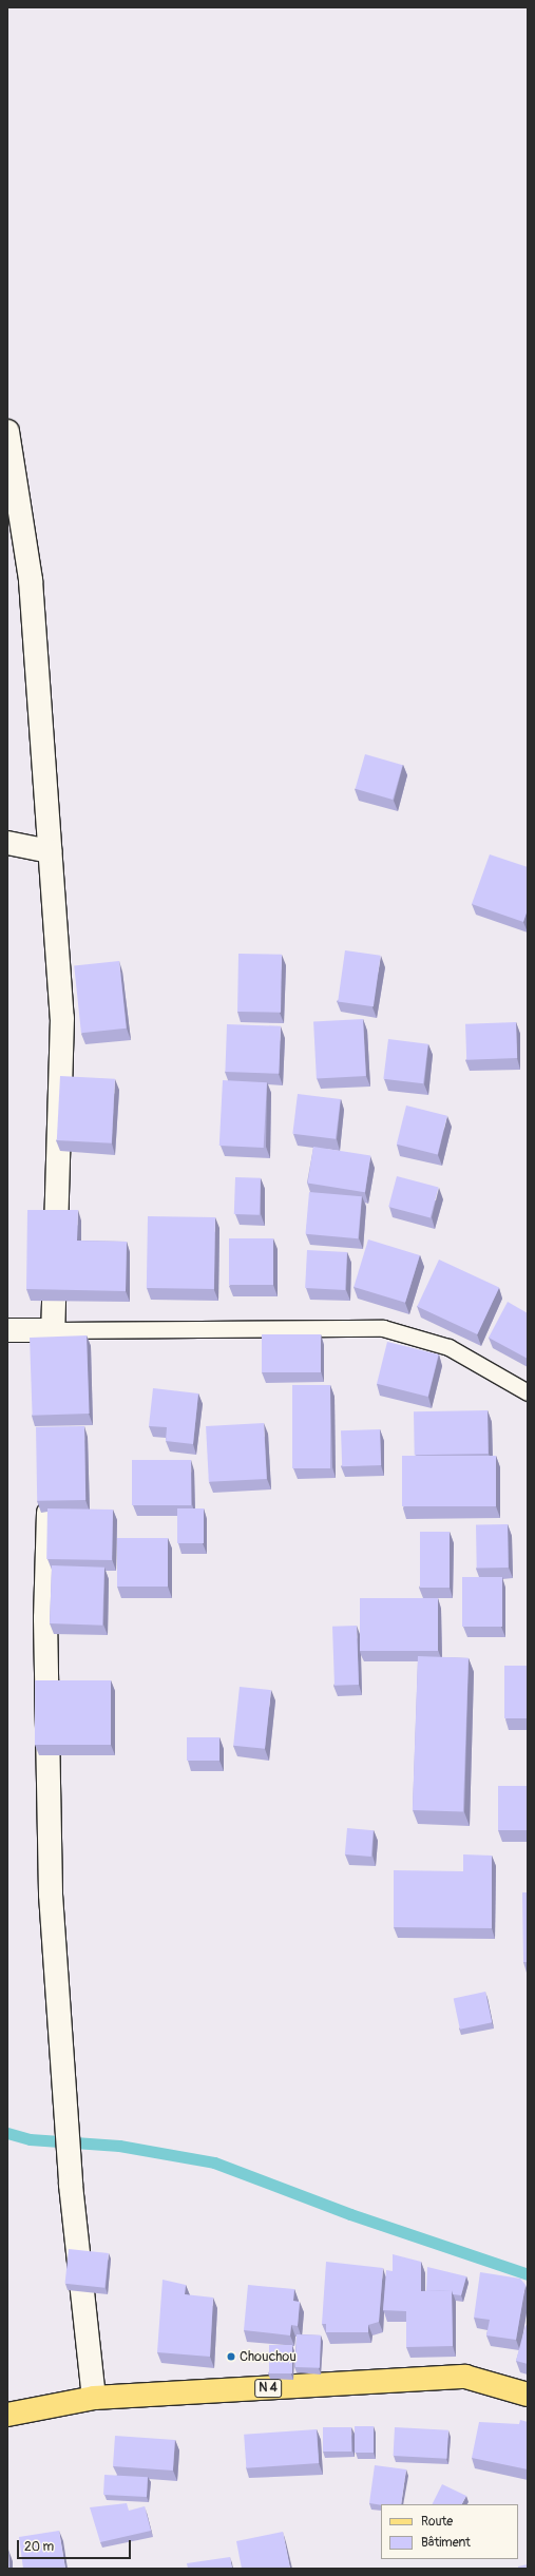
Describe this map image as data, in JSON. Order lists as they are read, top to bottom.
{
  "streets": {
    "main road": ["N 4"]
  },
  "places": ["Chouchou"],
  "legend": ["Route", "Bâtiment"],
  "scale_bar": "20 m"
}
